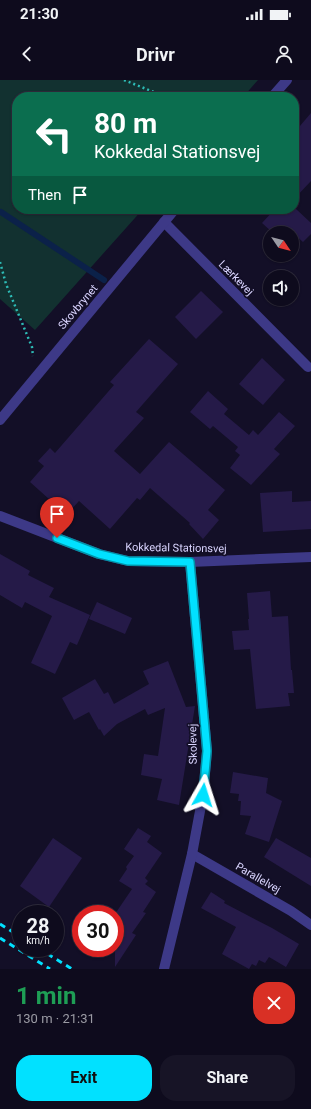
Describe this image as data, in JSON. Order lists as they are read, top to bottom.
{
  "streets": {
    "street": [
      "Lærkevej",
      "Skovbrynet",
      "Kokkedal Stationsvej",
      "Skolevej",
      "Parallelvej"
    ]
  },
  "crossings": [
    ["Lærkevej", "Skovbrynet"],
    ["Kokkedal Stationsvej", "Skolevej"],
    ["Skolevej", "Parallelvej"]
  ],
  "north": "bottom right",
  "page": {
    "status": "21:30",
    "header": "Drivr",
    "turn": ["80 m", "Kokkedal Stationsvej"],
    "then": "Then",
    "speed": "28 km/h",
    "limit": "30",
    "heading": ["1 min", "130 m · 21:31"],
    "buttons": ["Exit", "Share"]
  }
}
